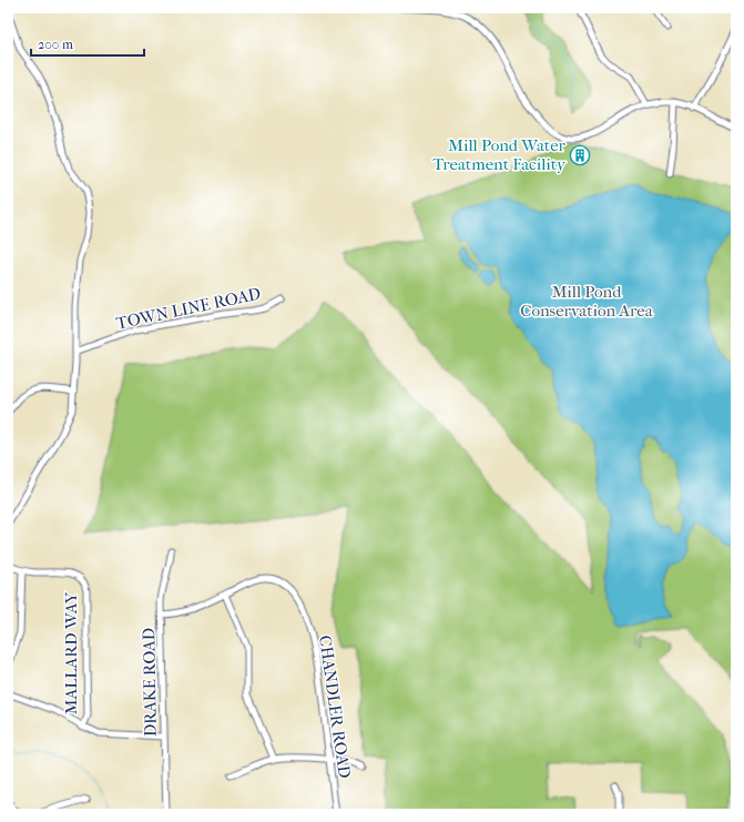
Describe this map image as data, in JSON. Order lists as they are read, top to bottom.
{
  "streets": {
    "street": [
      "TOWN LINE ROAD",
      "MALLARD WAY",
      "DRAKE ROAD",
      "CHANDLER ROAD"
    ]
  },
  "crossings": [
    ["DRAKE ROAD", "CHANDLER ROAD"]
  ],
  "parks": ["Mill Pond Conservation Area"],
  "places": {
    "building": ["Mill Pond Water Treatment Facility"]
  },
  "scale_bar": "200 m"
}
